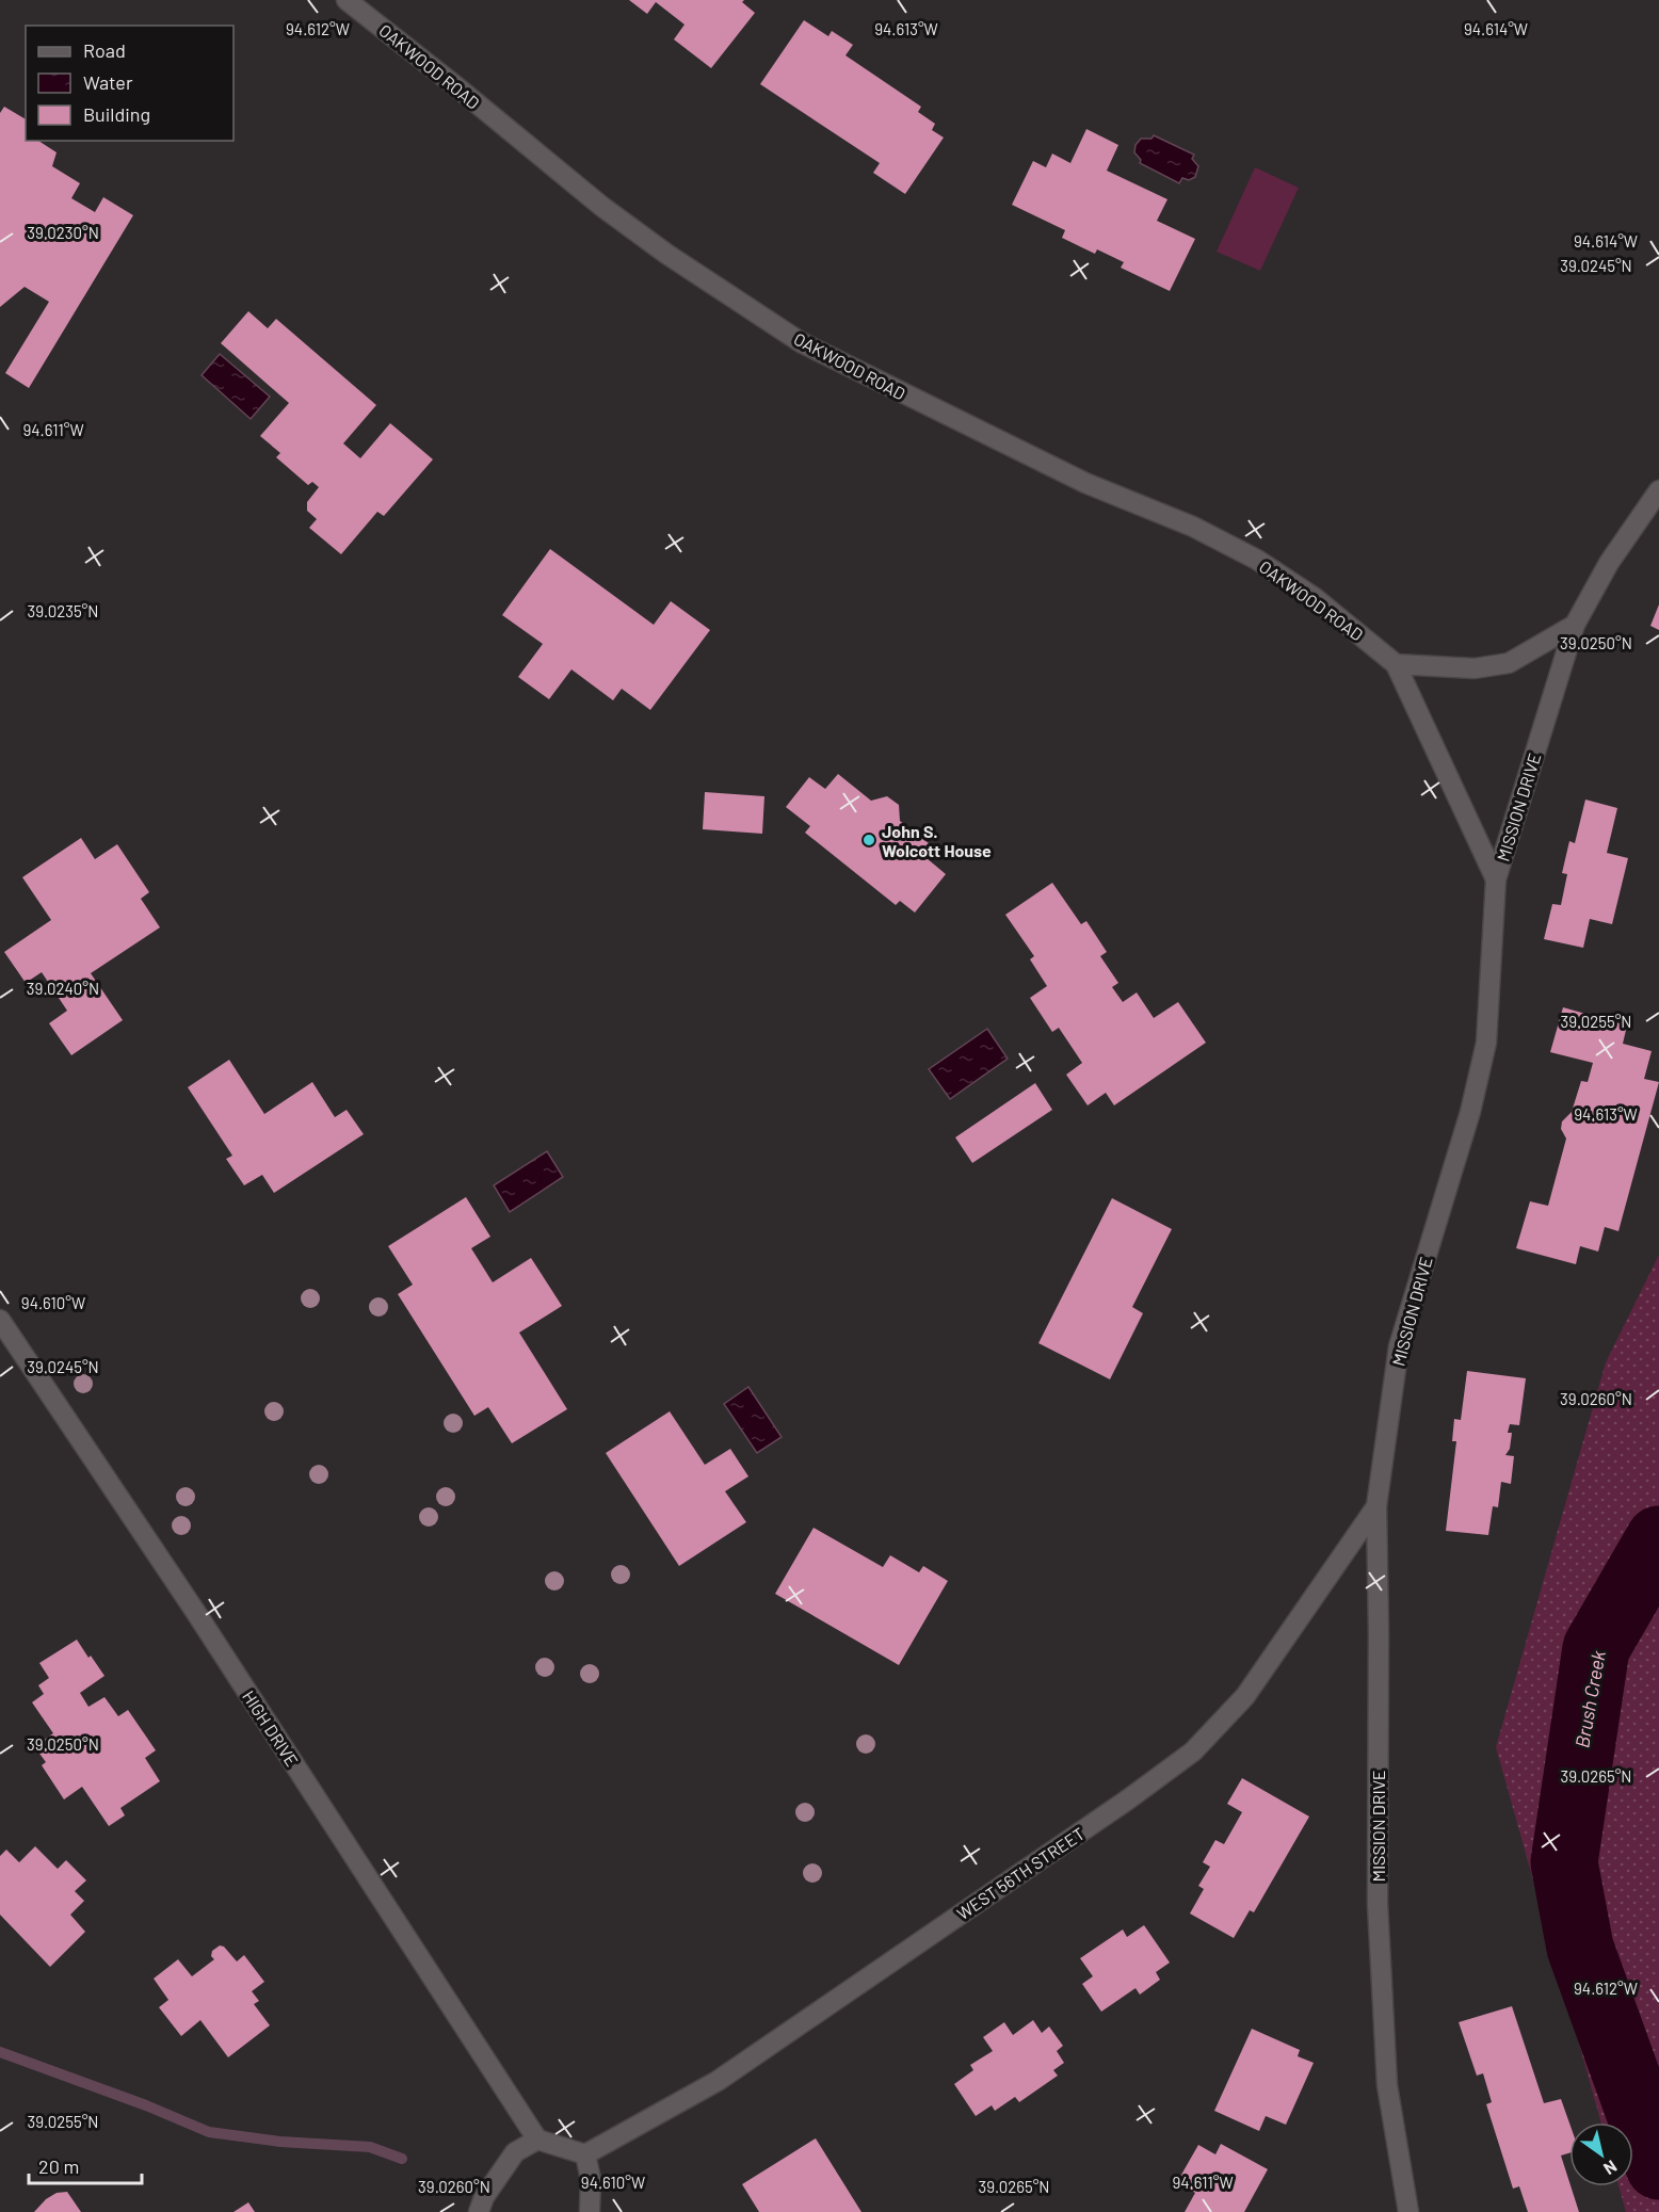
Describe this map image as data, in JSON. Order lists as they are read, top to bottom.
{
  "streets": {
    "street": [
      "OAKWOOD ROAD",
      "MISSION DRIVE",
      "HIGH DRIVE",
      "WEST 56TH STREET"
    ]
  },
  "crossings": [
    ["OAKWOOD ROAD", "MISSION DRIVE"],
    ["MISSION DRIVE", "WEST 56TH STREET"]
  ],
  "water": ["Brush Creek"],
  "places": ["John S. Wolcott House"],
  "legend": ["Road", "Water", "Building"],
  "scale_bar": "20 m",
  "north": "bottom right",
  "coordinates": [
    "94.612°W",
    "94.613°W",
    "94.614°W",
    "39.0230°N",
    "39.0245°N",
    "94.611°W",
    "39.0235°N",
    "39.0250°N",
    "39.0240°N",
    "39.0255°N",
    "94.610°W",
    "39.0260°N",
    "39.0265°N"
  ]
}
